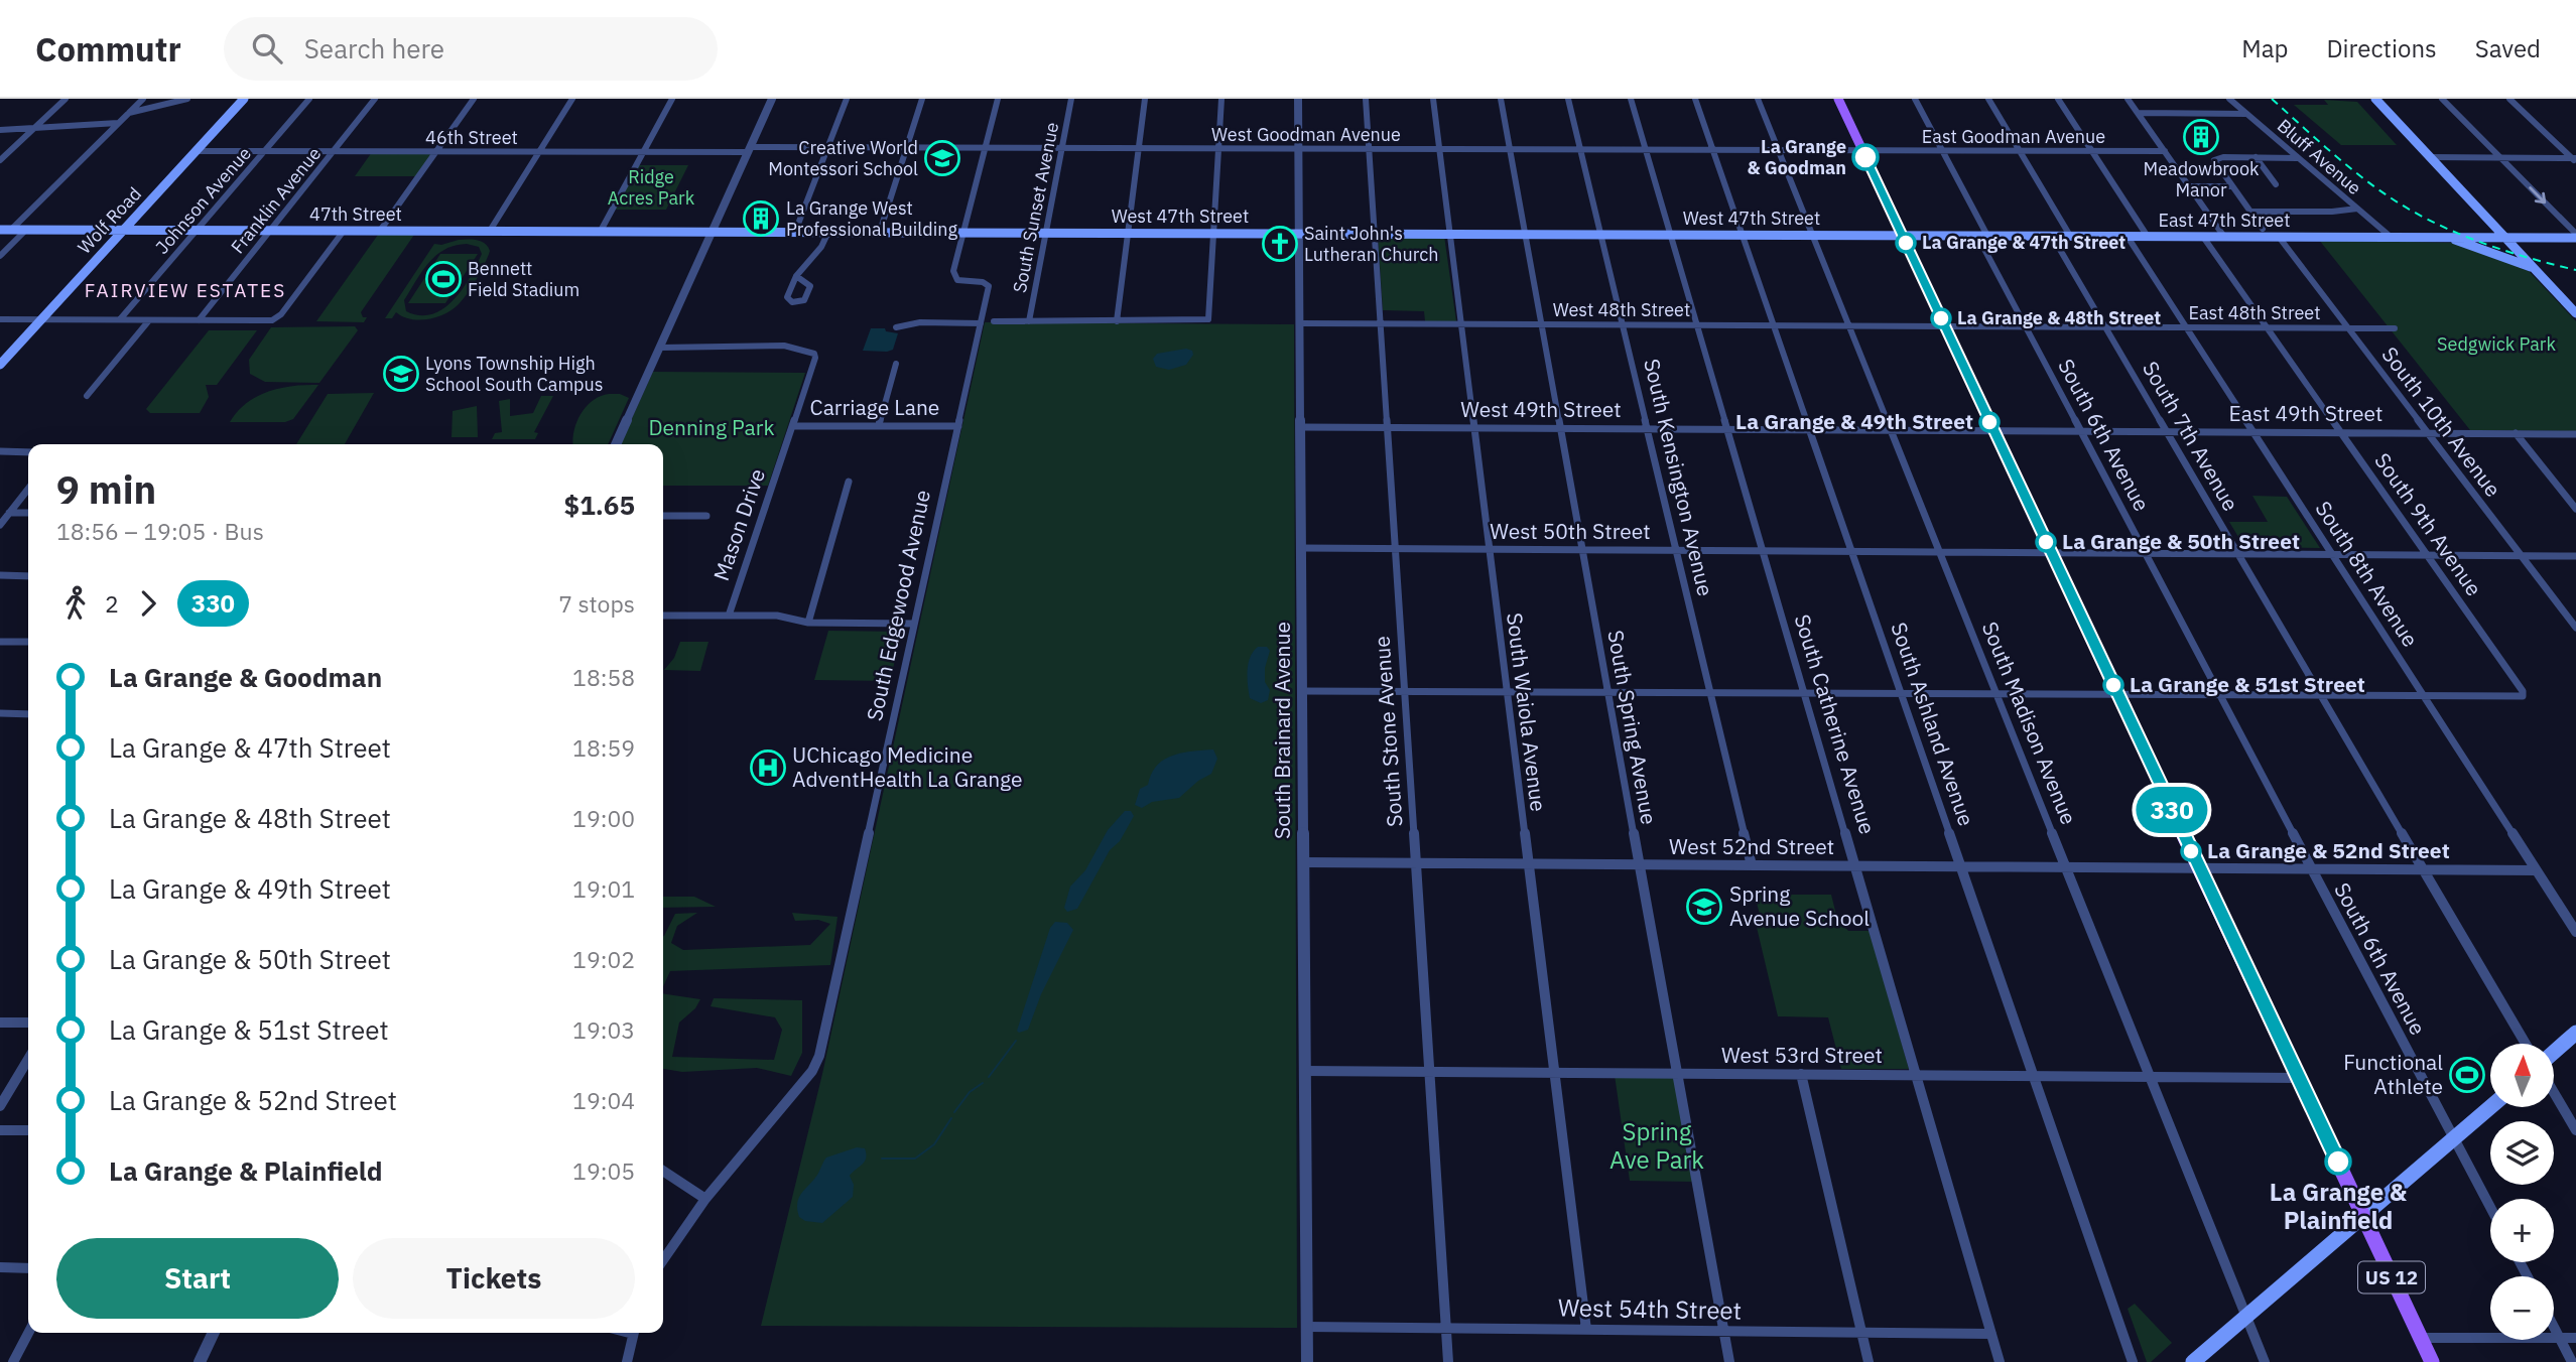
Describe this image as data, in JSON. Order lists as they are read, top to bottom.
{
  "streets": {
    "main road": [
      "47th Street",
      "West 47th Street",
      "Wolf Road",
      "East 47th Street",
      "US 12"
    ],
    "street": [
      "West Goodman Avenue",
      "East Goodman Avenue",
      "46th Street",
      "Bluff Avenue",
      "Johnson Avenue",
      "Franklin Avenue",
      "South Sunset Avenue",
      "West 48th Street",
      "East 48th Street",
      "Carriage Lane",
      "West 49th Street",
      "East 49th Street",
      "South 10th Avenue",
      "South 6th Avenue",
      "South 7th Avenue",
      "South Kensington Avenue",
      "Mason Drive",
      "South 9th Avenue",
      "West 50th Street",
      "South 8th Avenue",
      "South Edgewood Avenue",
      "South Waiola Avenue",
      "South Madison Avenue",
      "South Catherine Avenue",
      "South Ashland Avenue",
      "South Spring Avenue",
      "South Brainard Avenue",
      "South Stone Avenue",
      "West 52nd Street",
      "West 53rd Street",
      "West 54th Street"
    ]
  },
  "crossings": [
    ["West Goodman Avenue", "East Goodman Avenue"],
    ["West Goodman Avenue", "46th Street"],
    ["West Goodman Avenue", "South Sunset Avenue"],
    ["West Goodman Avenue", "South Kensington Avenue"],
    ["West Goodman Avenue", "South Edgewood Avenue"],
    ["West Goodman Avenue", "South Waiola Avenue"],
    ["West Goodman Avenue", "South Madison Avenue"],
    ["West Goodman Avenue", "South Catherine Avenue"],
    ["West Goodman Avenue", "South Ashland Avenue"],
    ["West Goodman Avenue", "South Spring Avenue"],
    ["West Goodman Avenue", "South Brainard Avenue"],
    ["West Goodman Avenue", "South Stone Avenue"],
    ["West Goodman Avenue", "US 12"],
    ["East Goodman Avenue", "South 6th Avenue"],
    ["East Goodman Avenue", "US 12"],
    ["46th Street", "Johnson Avenue"],
    ["46th Street", "Franklin Avenue"],
    ["46th Street", "Wolf Road"],
    ["Bluff Avenue", "East 47th Street"],
    ["Johnson Avenue", "47th Street"],
    ["Franklin Avenue", "47th Street"],
    ["South Sunset Avenue", "West 47th Street"],
    ["47th Street", "West 47th Street"],
    ["47th Street", "Wolf Road"],
    ["West 47th Street", "East 47th Street"],
    ["West 47th Street", "South Kensington Avenue"],
    ["West 47th Street", "South Edgewood Avenue"],
    ["West 47th Street", "South Waiola Avenue"],
    ["West 47th Street", "South Madison Avenue"],
    ["West 47th Street", "South Catherine Avenue"],
    ["West 47th Street", "South Ashland Avenue"],
    ["West 47th Street", "South Spring Avenue"],
    ["West 47th Street", "South Brainard Avenue"],
    ["West 47th Street", "South Stone Avenue"],
    ["West 47th Street", "US 12"],
    ["East 47th Street", "South 10th Avenue"],
    ["East 47th Street", "South 6th Avenue"],
    ["East 47th Street", "South 7th Avenue"],
    ["East 47th Street", "South 9th Avenue"],
    ["East 47th Street", "South 8th Avenue"],
    ["East 47th Street", "US 12"],
    ["West 48th Street", "East 48th Street"],
    ["West 48th Street", "South Kensington Avenue"],
    ["West 48th Street", "South Waiola Avenue"],
    ["West 48th Street", "South Madison Avenue"],
    ["West 48th Street", "South Catherine Avenue"],
    ["West 48th Street", "South Ashland Avenue"],
    ["West 48th Street", "South Spring Avenue"],
    ["West 48th Street", "South Brainard Avenue"],
    ["West 48th Street", "South Stone Avenue"],
    ["West 48th Street", "US 12"],
    ["East 48th Street", "South 10th Avenue"],
    ["East 48th Street", "South 6th Avenue"],
    ["East 48th Street", "South 7th Avenue"],
    ["East 48th Street", "South 9th Avenue"],
    ["East 48th Street", "South 8th Avenue"],
    ["East 48th Street", "US 12"],
    ["Carriage Lane", "Mason Drive"],
    ["Carriage Lane", "South Edgewood Avenue"],
    ["West 49th Street", "East 49th Street"],
    ["West 49th Street", "South Kensington Avenue"],
    ["West 49th Street", "South Waiola Avenue"],
    ["West 49th Street", "South Madison Avenue"],
    ["West 49th Street", "South Catherine Avenue"],
    ["West 49th Street", "South Ashland Avenue"],
    ["West 49th Street", "South Spring Avenue"],
    ["West 49th Street", "South Brainard Avenue"],
    ["West 49th Street", "South Stone Avenue"],
    ["West 49th Street", "US 12"],
    ["East 49th Street", "South 10th Avenue"],
    ["East 49th Street", "South 6th Avenue"],
    ["East 49th Street", "South 7th Avenue"],
    ["East 49th Street", "South 9th Avenue"],
    ["East 49th Street", "South 8th Avenue"],
    ["East 49th Street", "US 12"],
    ["South 10th Avenue", "West 50th Street"],
    ["South 6th Avenue", "West 50th Street"],
    ["South 6th Avenue", "West 52nd Street"],
    ["South 7th Avenue", "West 50th Street"],
    ["South 7th Avenue", "West 52nd Street"],
    ["South Kensington Avenue", "West 50th Street"],
    ["South Kensington Avenue", "West 52nd Street"],
    ["South 9th Avenue", "West 50th Street"],
    ["South 9th Avenue", "South 8th Avenue"],
    ["West 50th Street", "South 8th Avenue"],
    ["West 50th Street", "South Waiola Avenue"],
    ["West 50th Street", "South Madison Avenue"],
    ["West 50th Street", "South Catherine Avenue"],
    ["West 50th Street", "South Ashland Avenue"],
    ["West 50th Street", "South Spring Avenue"],
    ["West 50th Street", "South Brainard Avenue"],
    ["West 50th Street", "South Stone Avenue"],
    ["West 50th Street", "US 12"],
    ["South 8th Avenue", "West 52nd Street"],
    ["South Waiola Avenue", "West 52nd Street"],
    ["South Waiola Avenue", "West 53rd Street"],
    ["South Waiola Avenue", "West 54th Street"],
    ["South Madison Avenue", "West 52nd Street"],
    ["South Madison Avenue", "West 53rd Street"],
    ["South Catherine Avenue", "West 52nd Street"],
    ["South Catherine Avenue", "West 53rd Street"],
    ["South Catherine Avenue", "West 54th Street"],
    ["South Ashland Avenue", "West 52nd Street"],
    ["South Ashland Avenue", "West 53rd Street"],
    ["South Spring Avenue", "West 52nd Street"],
    ["South Spring Avenue", "West 53rd Street"],
    ["South Spring Avenue", "West 54th Street"],
    ["South Brainard Avenue", "West 52nd Street"],
    ["South Brainard Avenue", "West 53rd Street"],
    ["South Brainard Avenue", "West 54th Street"],
    ["South Stone Avenue", "West 52nd Street"],
    ["South Stone Avenue", "West 53rd Street"],
    ["South Stone Avenue", "West 54th Street"],
    ["West 52nd Street", "US 12"],
    ["West 53rd Street", "US 12"]
  ],
  "districts": ["FAIRVIEW ESTATES"],
  "parks": [
    "Ridge Acres Park",
    "Sedgwick Park",
    "Denning Park",
    "Spring Ave Park"
  ],
  "places": {
    "building": ["Meadowbrook Manor", "La Grange West Professional Building"],
    "other": [
      "La Grange & Goodman",
      "La Grange & 47th Street",
      "La Grange & 48th Street",
      "La Grange & 49th Street",
      "La Grange & 50th Street",
      "La Grange & 51st Street",
      "La Grange & 52nd Street",
      "La Grange & Plainfield"
    ],
    "school or university": ["Creative World Montessori School", "Lyons Township High School South Campus", "Spring Avenue School"],
    "church": ["Saint John's Lutheran Church"],
    "sports": ["Bennett Field Stadium", "Functional Athlete"],
    "hospital": ["UChicago Medicine AdventHealth La Grange"]
  },
  "lines": ["bus line 330"],
  "north": "top",
  "page": {
    "header": "Commutr",
    "search": "Search here",
    "nav": ["Map", "Directions", "Saved"],
    "on_map": "330",
    "heading": ["9 min", "18:56 – 19:05 · Bus", "$1.65"],
    "legs": ["2", "330", "7 stops"],
    "list": [
      {
        "name": "La Grange & Goodman",
        "value": "18:58"
      },
      {
        "name": "La Grange & 47th Street",
        "value": "18:59"
      },
      {
        "name": "La Grange & 48th Street",
        "value": "19:00"
      },
      {
        "name": "La Grange & 49th Street",
        "value": "19:01"
      },
      {
        "name": "La Grange & 50th Street",
        "value": "19:02"
      },
      {
        "name": "La Grange & 51st Street",
        "value": "19:03"
      },
      {
        "name": "La Grange & 52nd Street",
        "value": "19:04"
      },
      {
        "name": "La Grange & Plainfield",
        "value": "19:05"
      }
    ],
    "map_buttons": ["+", "−"],
    "buttons": ["Start", "Tickets"]
  }
}
